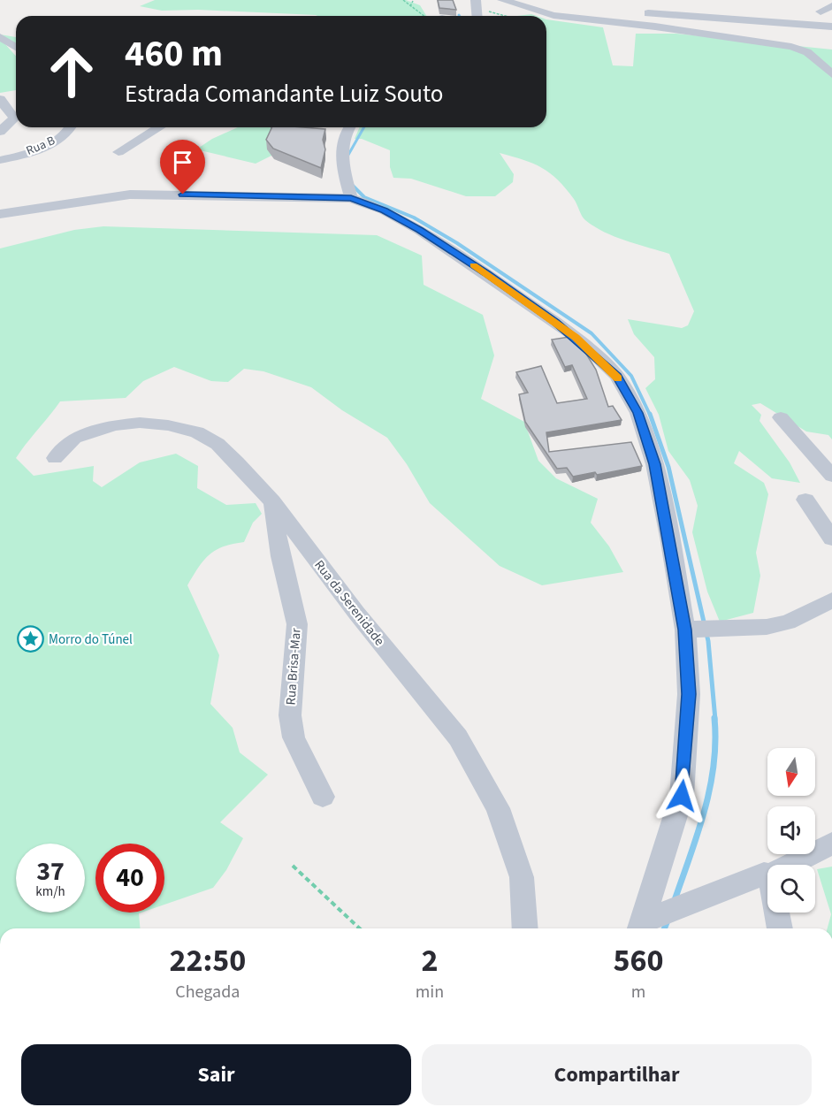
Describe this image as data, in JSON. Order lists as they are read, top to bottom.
{
  "streets": {
    "street": ["Rua B", "Rua da Serenidade", "Rua Brisa-Mar"]
  },
  "crossings": [
    ["Rua da Serenidade", "Rua Brisa-Mar"]
  ],
  "places": {
    "place": ["Morro do Túnel"]
  },
  "north": "bottom",
  "page": {
    "turn": ["460 m", "Estrada Comandante Luiz Souto"],
    "speed": "37 km/h",
    "limit": "40",
    "eta": [
      "22:50",
      "Chegada",
      "2",
      "min",
      "560",
      "m"
    ],
    "buttons": ["Sair", "Compartilhar"]
  }
}
